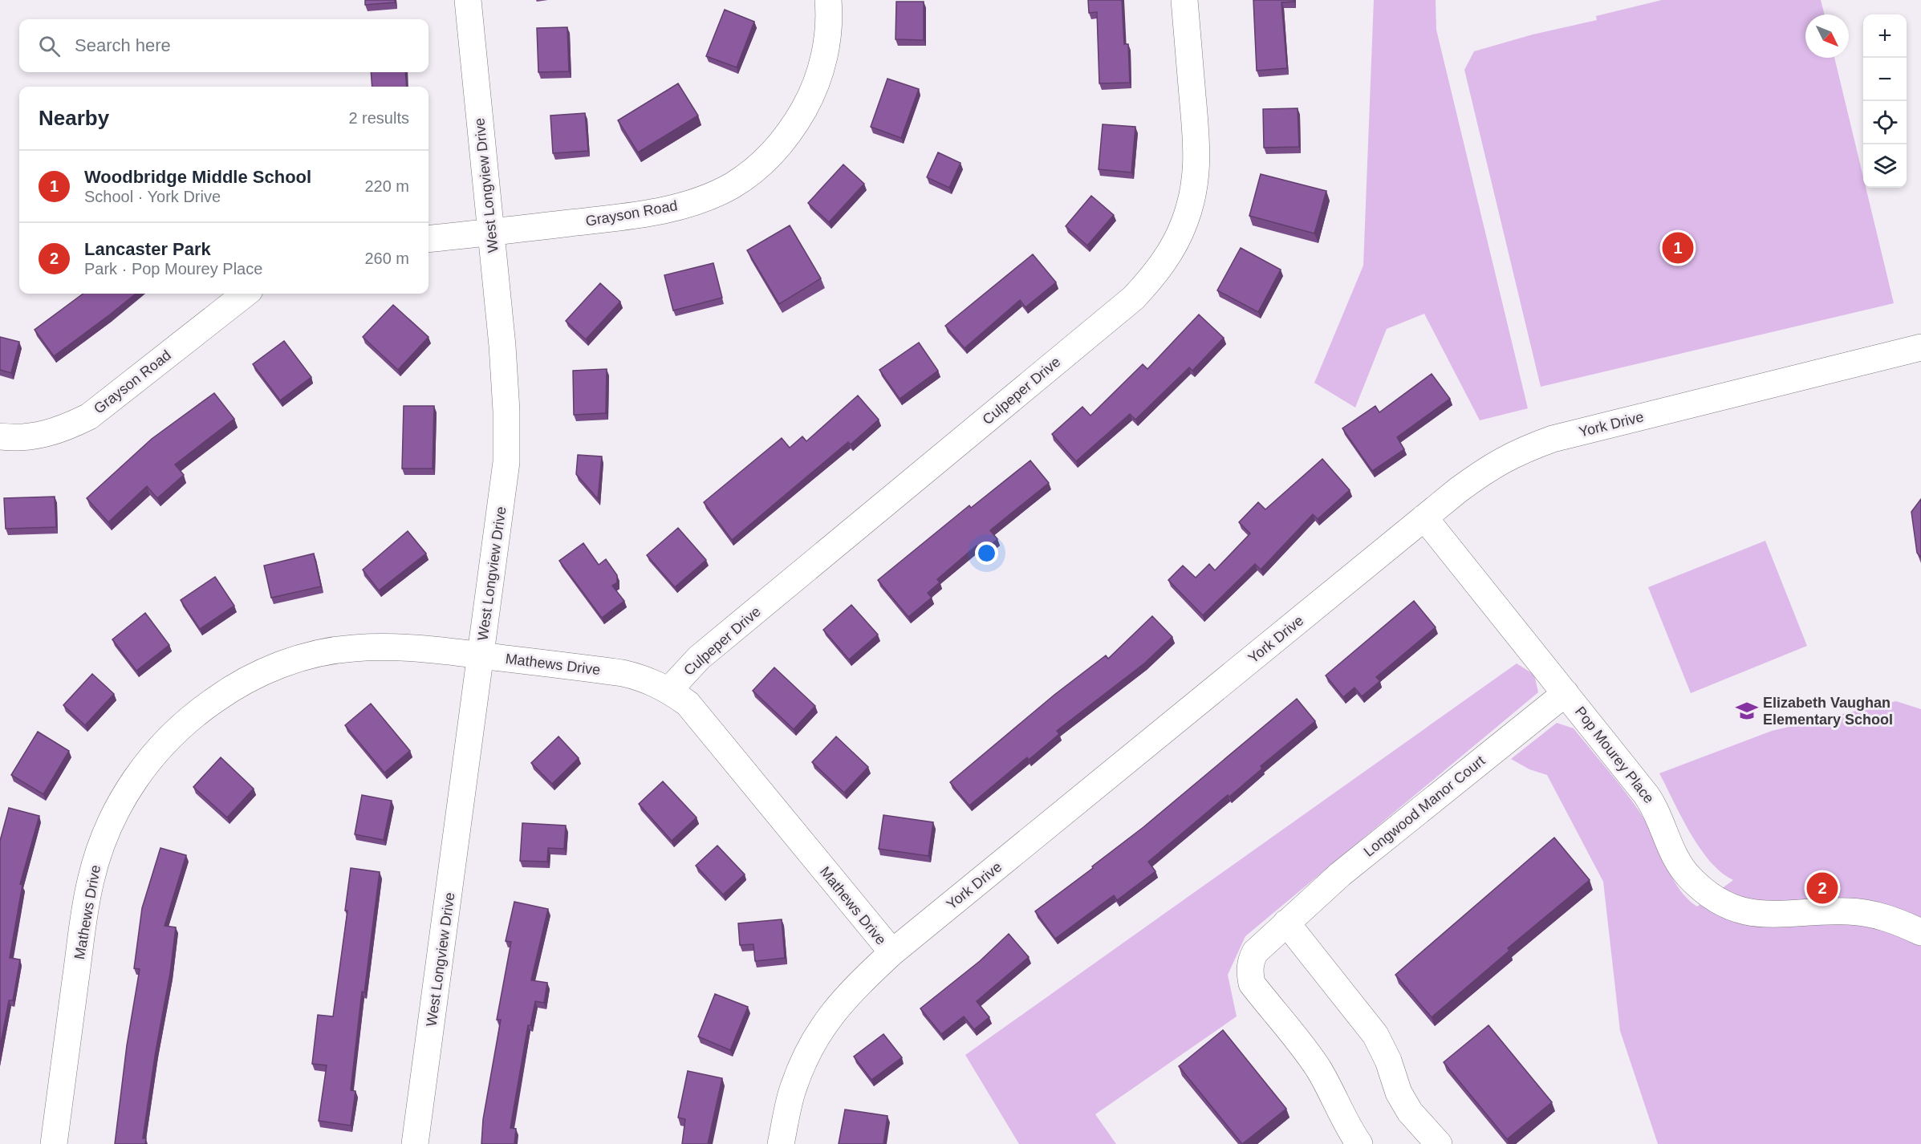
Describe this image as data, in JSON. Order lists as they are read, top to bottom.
{
  "streets": {
    "street": [
      "West Longview Drive",
      "Grayson Road",
      "Culpeper Drive",
      "York Drive",
      "Mathews Drive",
      "Pop Mourey Place",
      "Longwood Manor Court"
    ]
  },
  "crossings": [
    ["West Longview Drive", "Grayson Road"],
    ["West Longview Drive", "Mathews Drive"],
    ["Culpeper Drive", "Mathews Drive"],
    ["York Drive", "Mathews Drive"],
    ["York Drive", "Pop Mourey Place"],
    ["Pop Mourey Place", "Longwood Manor Court"]
  ],
  "places": {
    "school or university": ["Elizabeth Vaughan Elementary School"]
  },
  "north": "bottom right",
  "page": {
    "map_buttons": ["+", "−"],
    "search": "Search here",
    "heading": ["Nearby", "2 results"],
    "list": [
      {
        "mark": "1",
        "name": "Woodbridge Middle School",
        "note": "School · York Drive",
        "value": "220 m"
      },
      {
        "mark": "2",
        "name": "Lancaster Park",
        "note": "Park · Pop Mourey Place",
        "value": "260 m"
      }
    ],
    "pins": ["1", "2"]
  }
}
